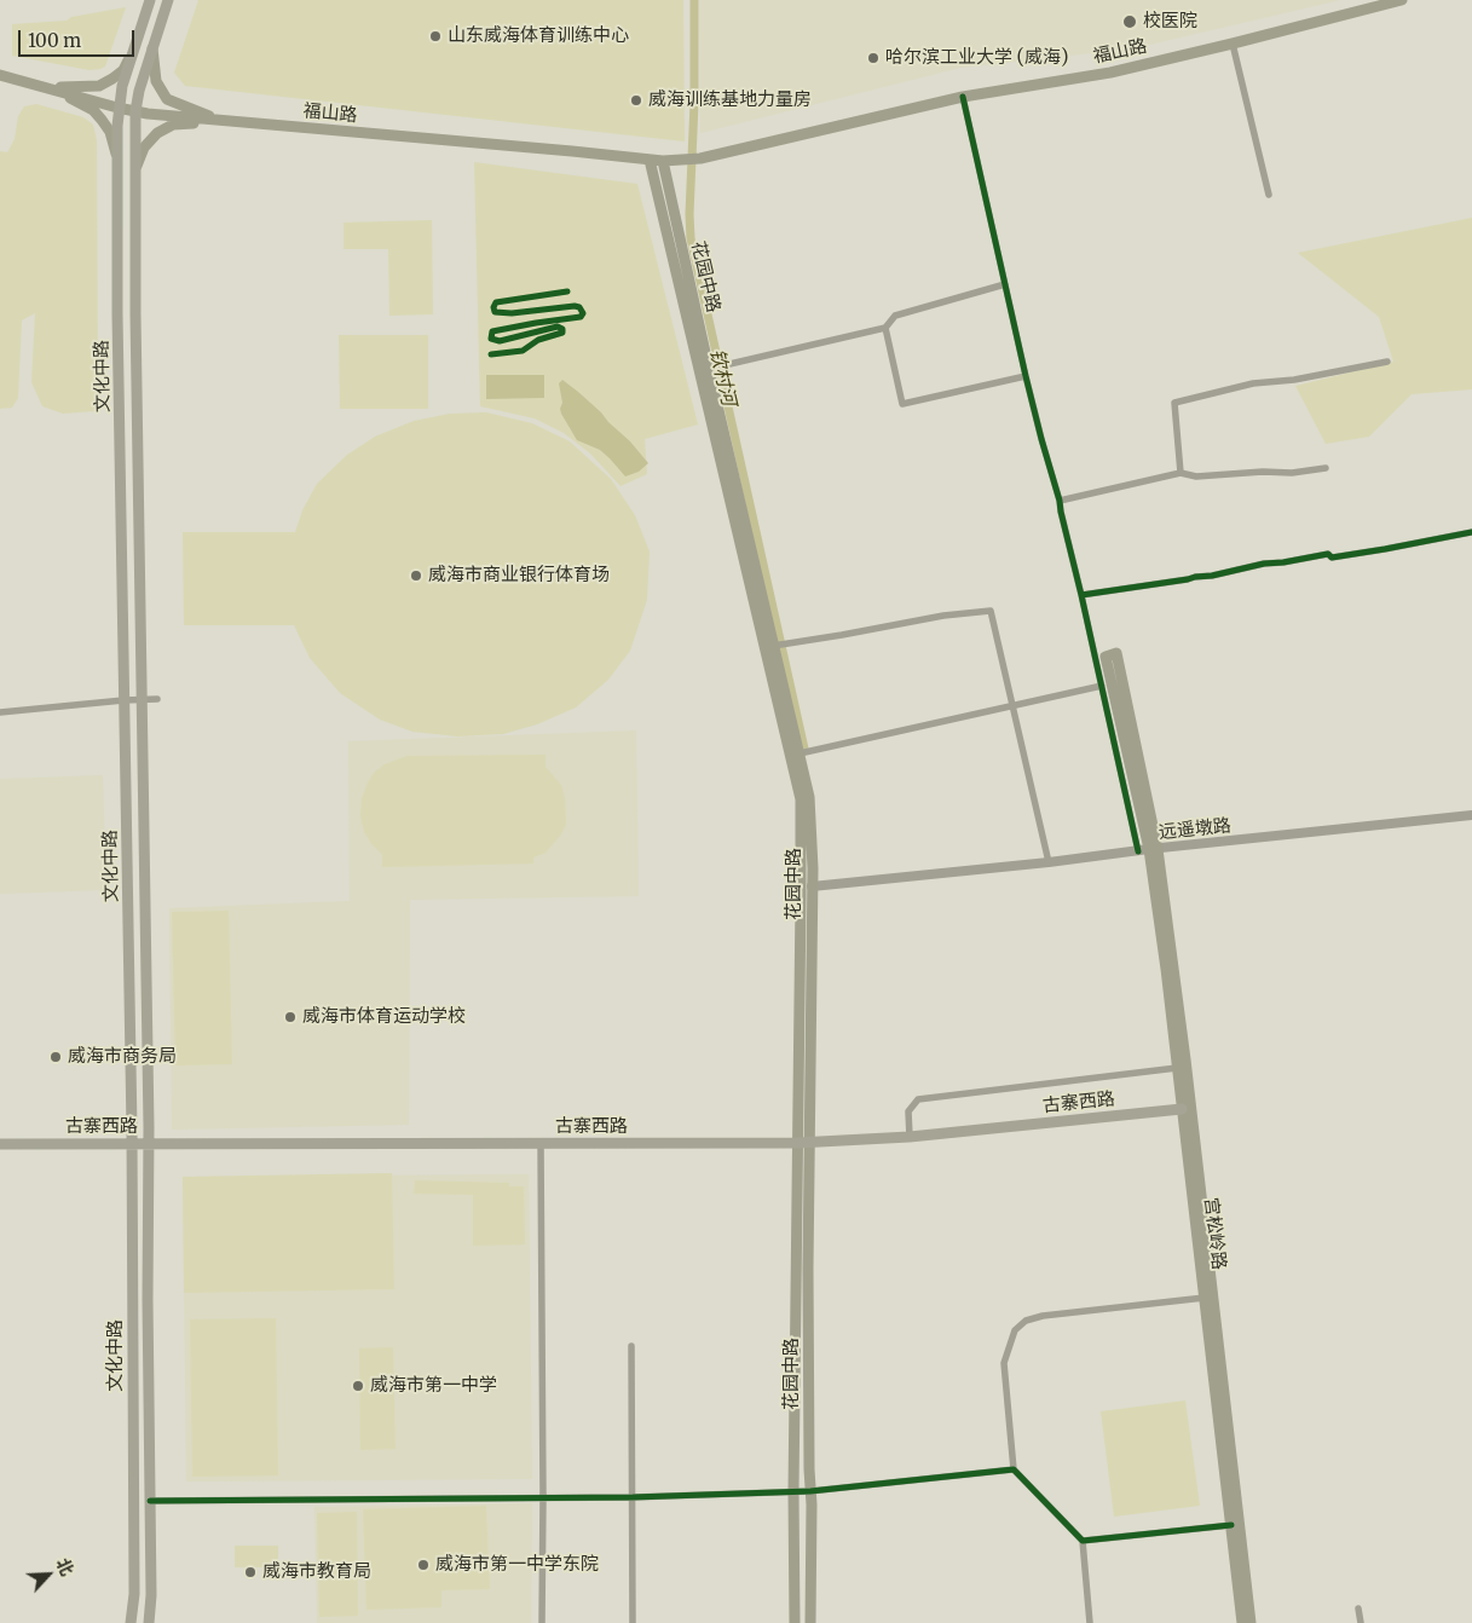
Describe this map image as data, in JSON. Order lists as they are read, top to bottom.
{
  "streets": {
    "main road": [
      "福山路",
      "花园中路",
      "文化中路",
      "古寨西路",
      "宫松岭路"
    ],
    "street": ["远遥墩路"]
  },
  "crossings": [
    ["福山路", "花园中路"],
    ["福山路", "文化中路"],
    ["花园中路", "远遥墩路"],
    ["花园中路", "古寨西路"],
    ["文化中路", "古寨西路"],
    ["远遥墩路", "宫松岭路"],
    ["古寨西路", "宫松岭路"]
  ],
  "water": ["钦村河"],
  "places": [
    "校医院",
    "山东威海体育训练中心",
    "哈尔滨工业大学 (威海)",
    "威海训练基地力量房",
    "威海市商业银行体育场",
    "威海市体育运动学校",
    "威海市商务局",
    "威海市第一中学",
    "威海市第一中学东院",
    "威海市教育局"
  ],
  "scale_bar": "100 m",
  "north": "top right"
}
